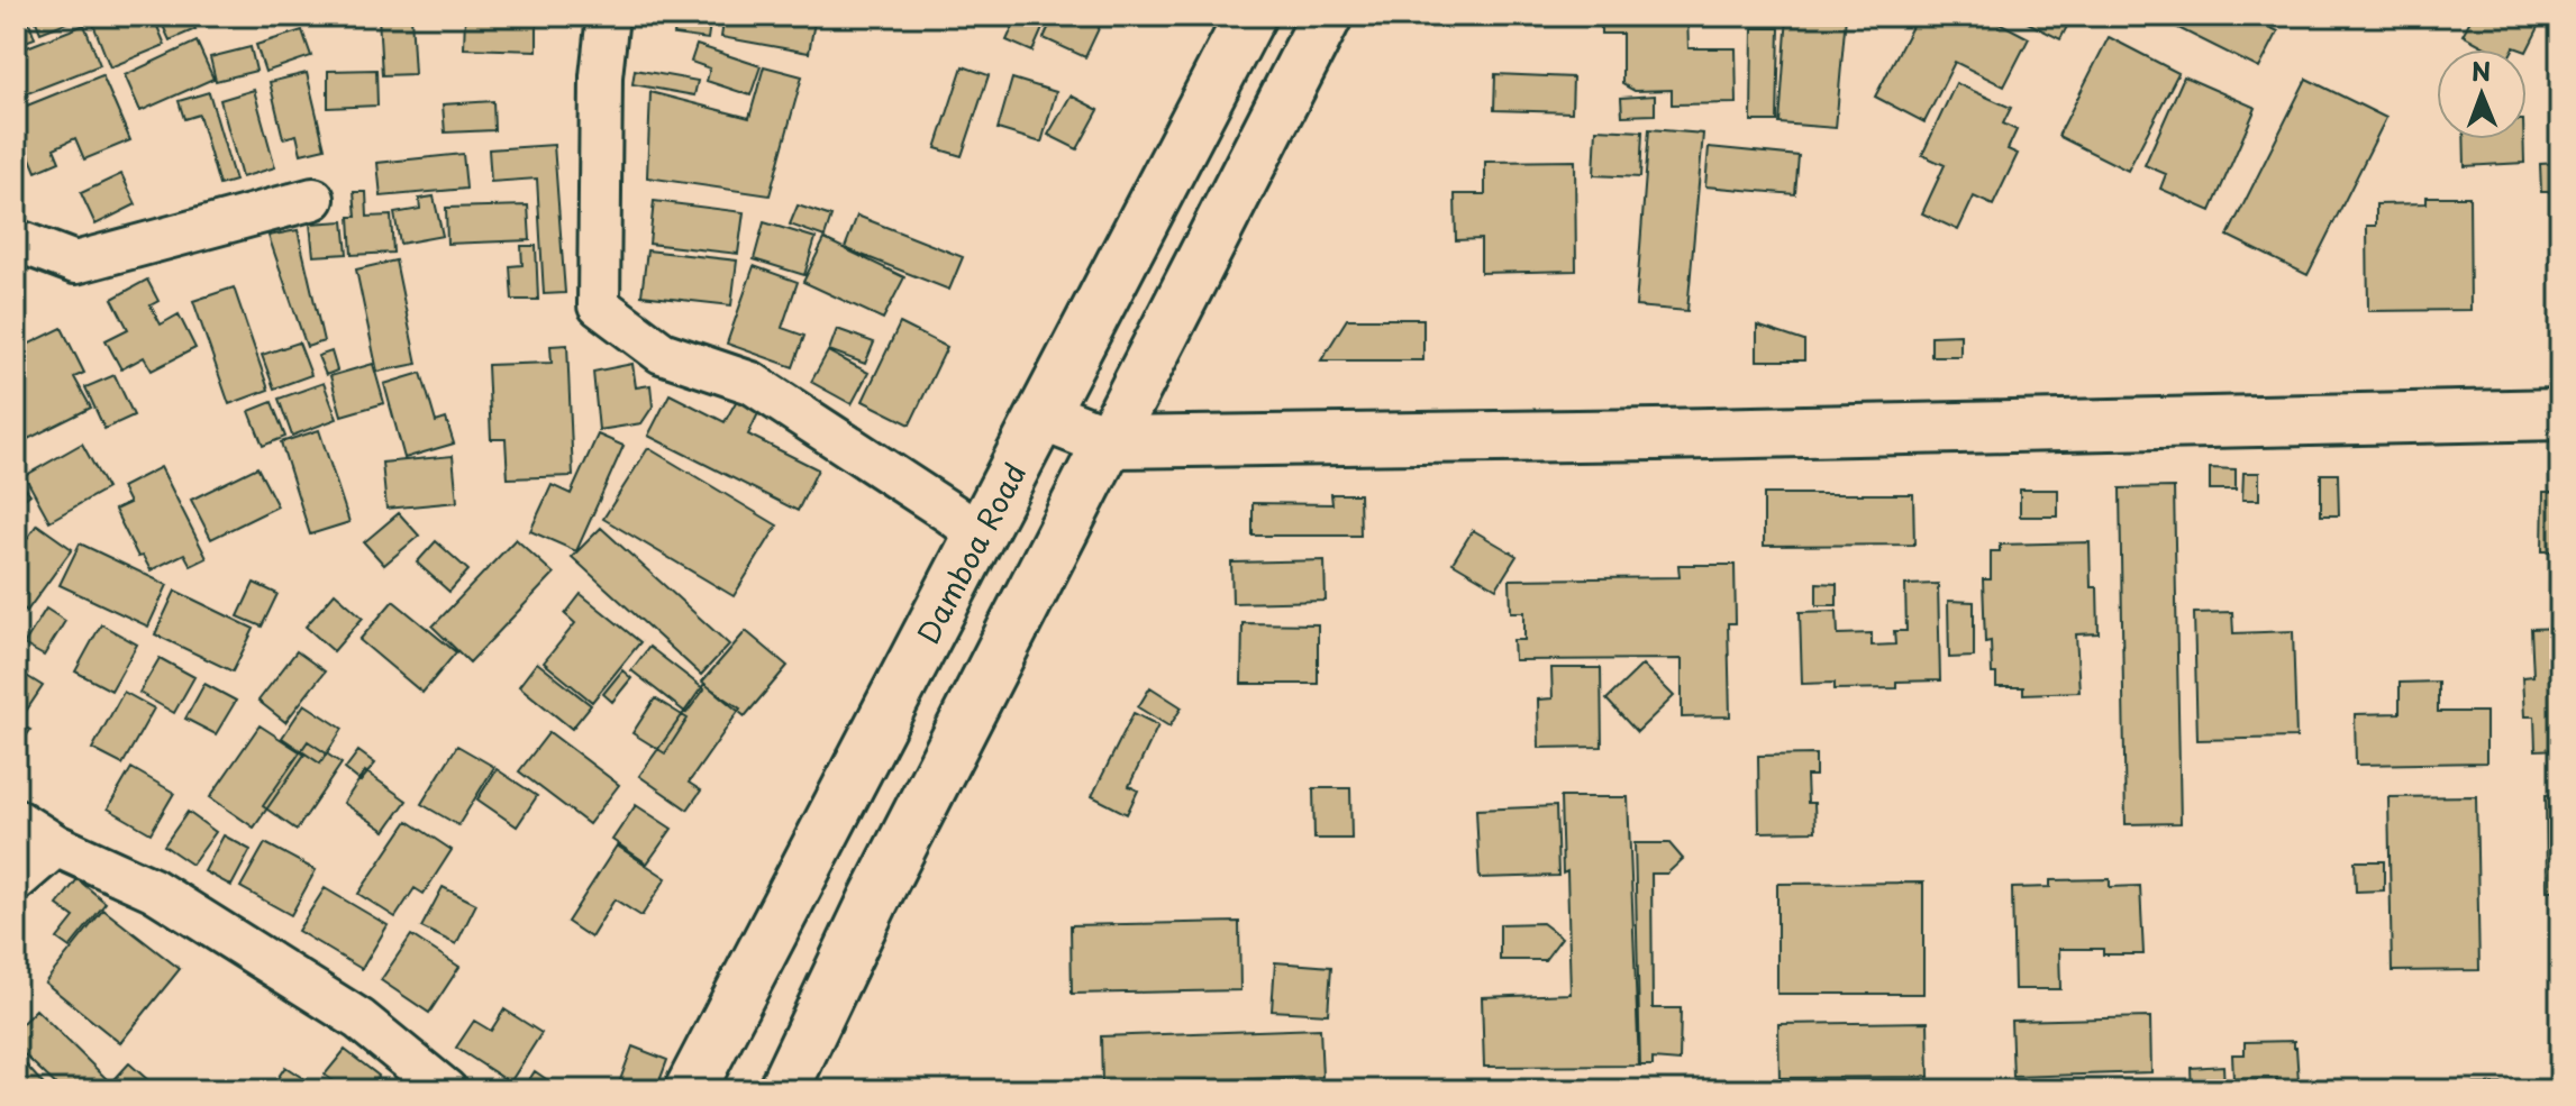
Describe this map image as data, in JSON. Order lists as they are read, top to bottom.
{
  "streets": {
    "main road": ["Damboa Road"]
  },
  "north": "top"
}
